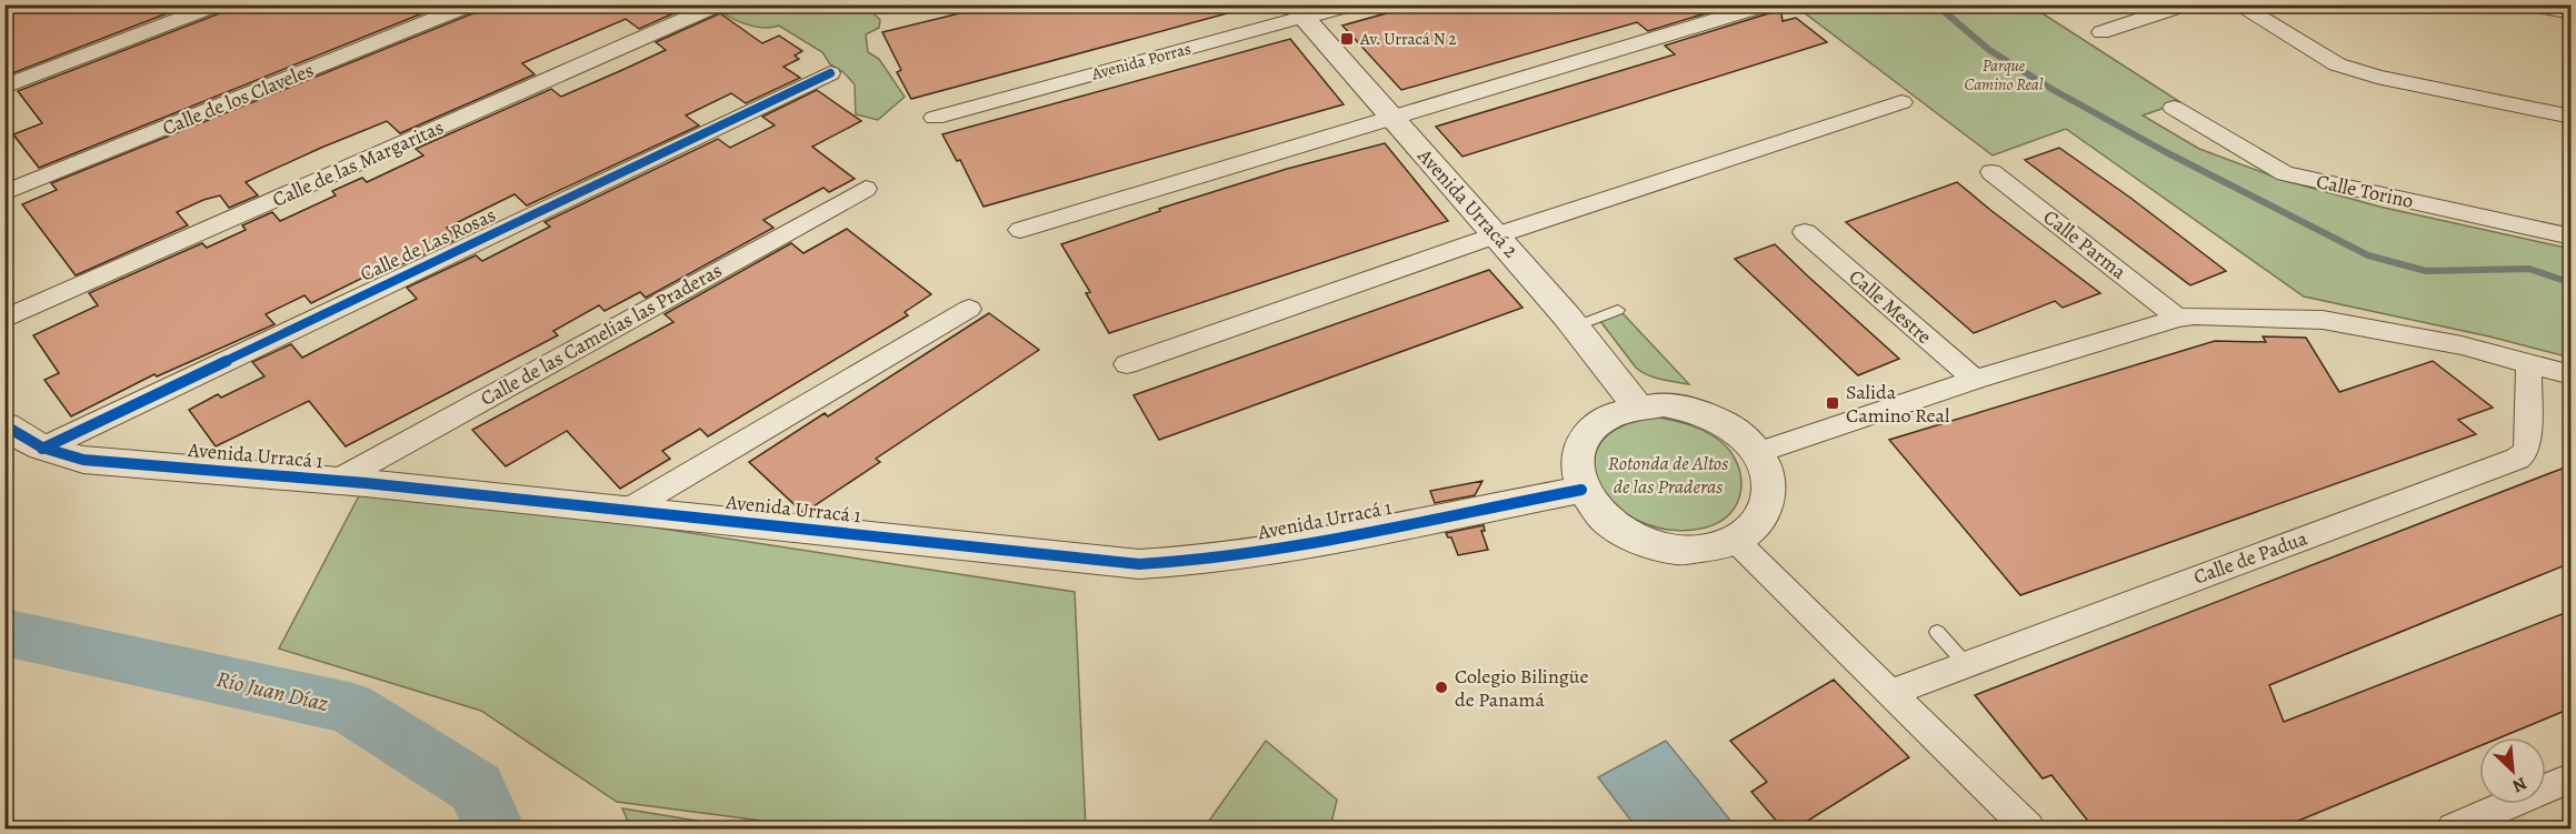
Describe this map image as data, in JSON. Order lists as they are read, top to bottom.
{
  "streets": {
    "street": [
      "Avenida Porras",
      "Calle de los Claveles",
      "Calle de las Margaritas",
      "Calle Torino",
      "Avenida Urracá 2",
      "Calle de Las Rosas",
      "Calle Parma",
      "Calle Mestre",
      "Calle de las Camelias las Praderas",
      "Avenida Urracá 1",
      "Calle de Padua"
    ]
  },
  "crossings": [
    ["Avenida Porras", "Avenida Urracá 2"],
    ["Avenida Urracá 2", "Avenida Urracá 1"],
    ["Calle de Las Rosas", "Avenida Urracá 1"],
    ["Calle de las Camelias las Praderas", "Avenida Urracá 1"]
  ],
  "water": ["Río Juan Díaz"],
  "parks": ["Parque Camino Real", "Rotonda de Altos de las Praderas"],
  "places": {
    "transit": ["Av. Urracá N 2", "Salida Camino Real"],
    "other": ["Colegio Bilingüe de Panamá"]
  },
  "north": "bottom right"
}
